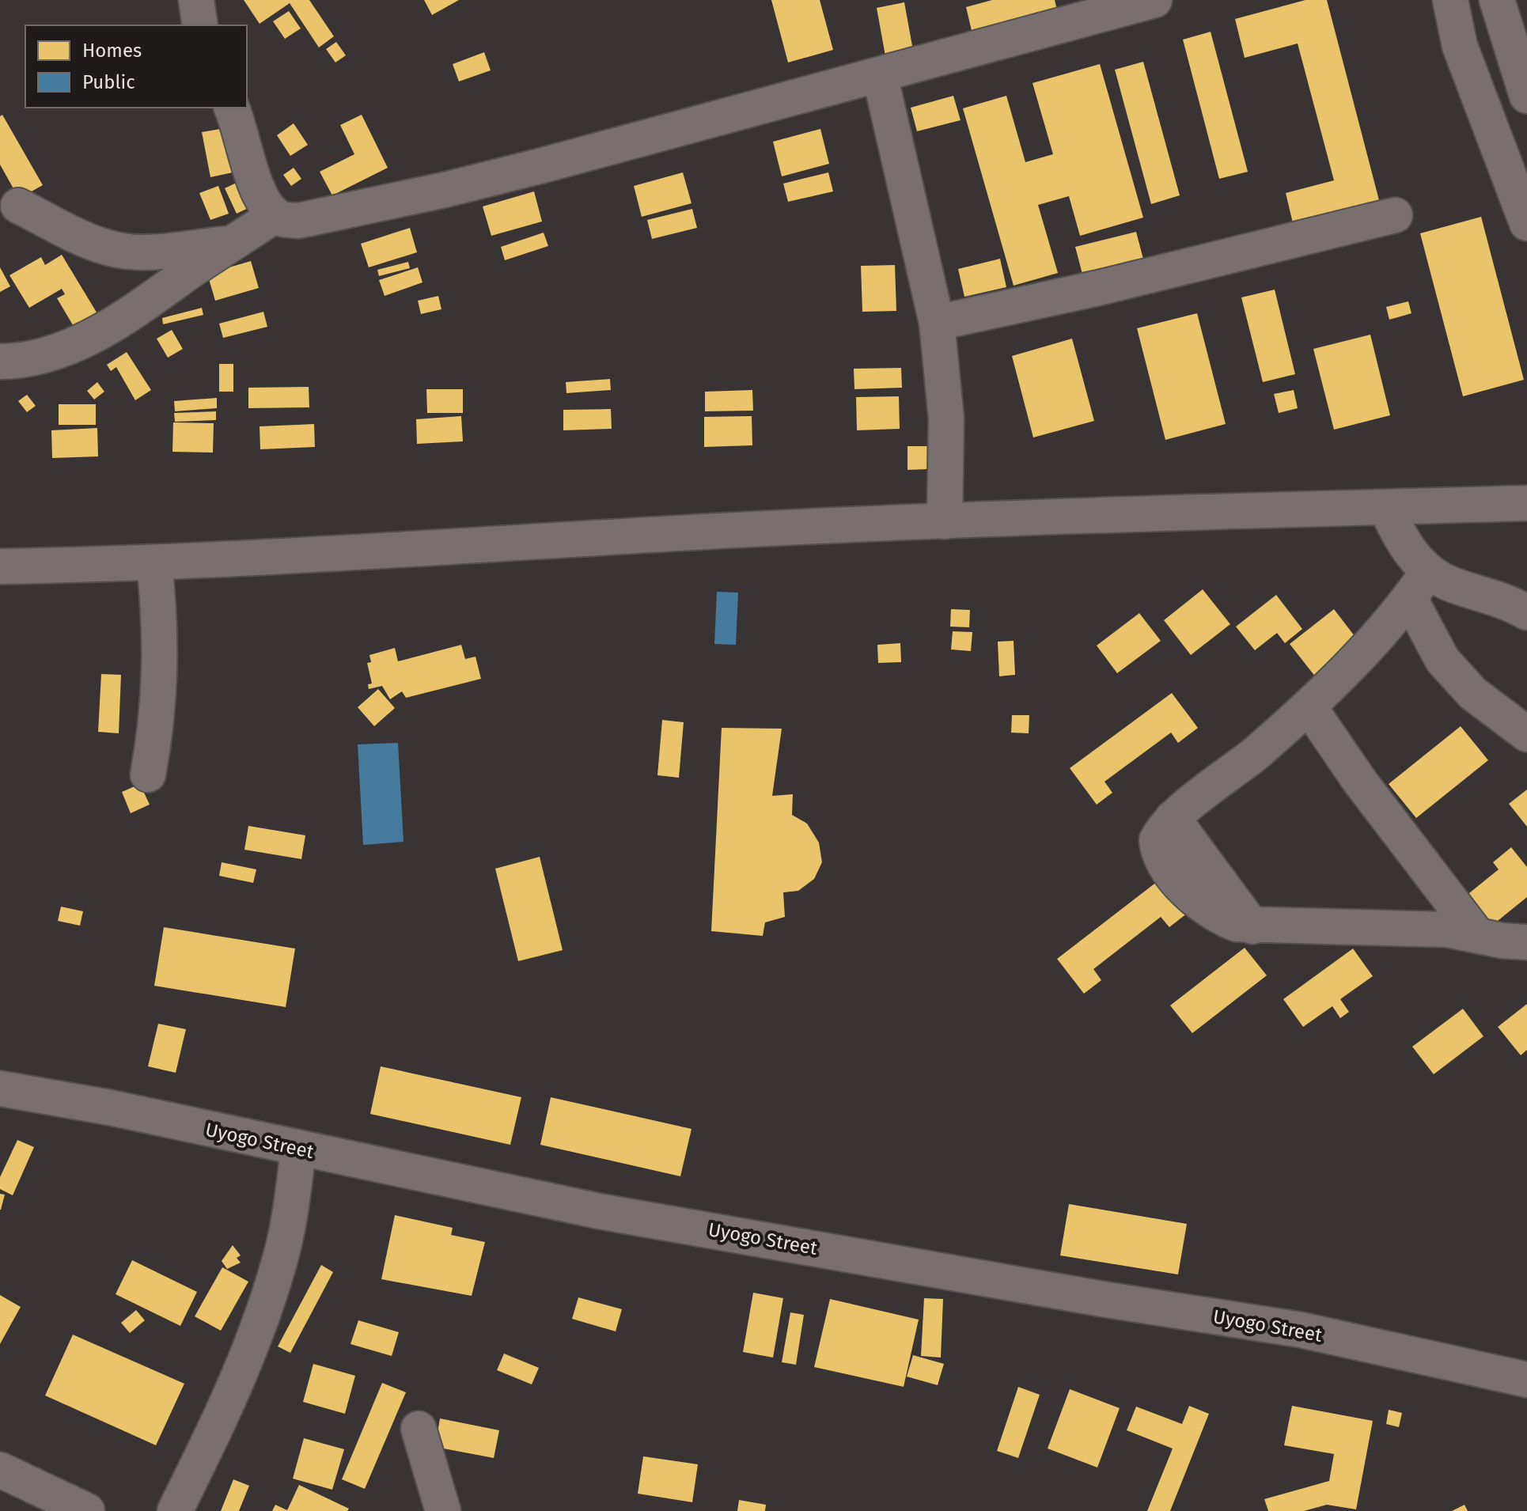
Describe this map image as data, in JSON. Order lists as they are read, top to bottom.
{
  "streets": {
    "street": ["Uyogo Street"]
  },
  "legend": ["Homes", "Public"]
}
